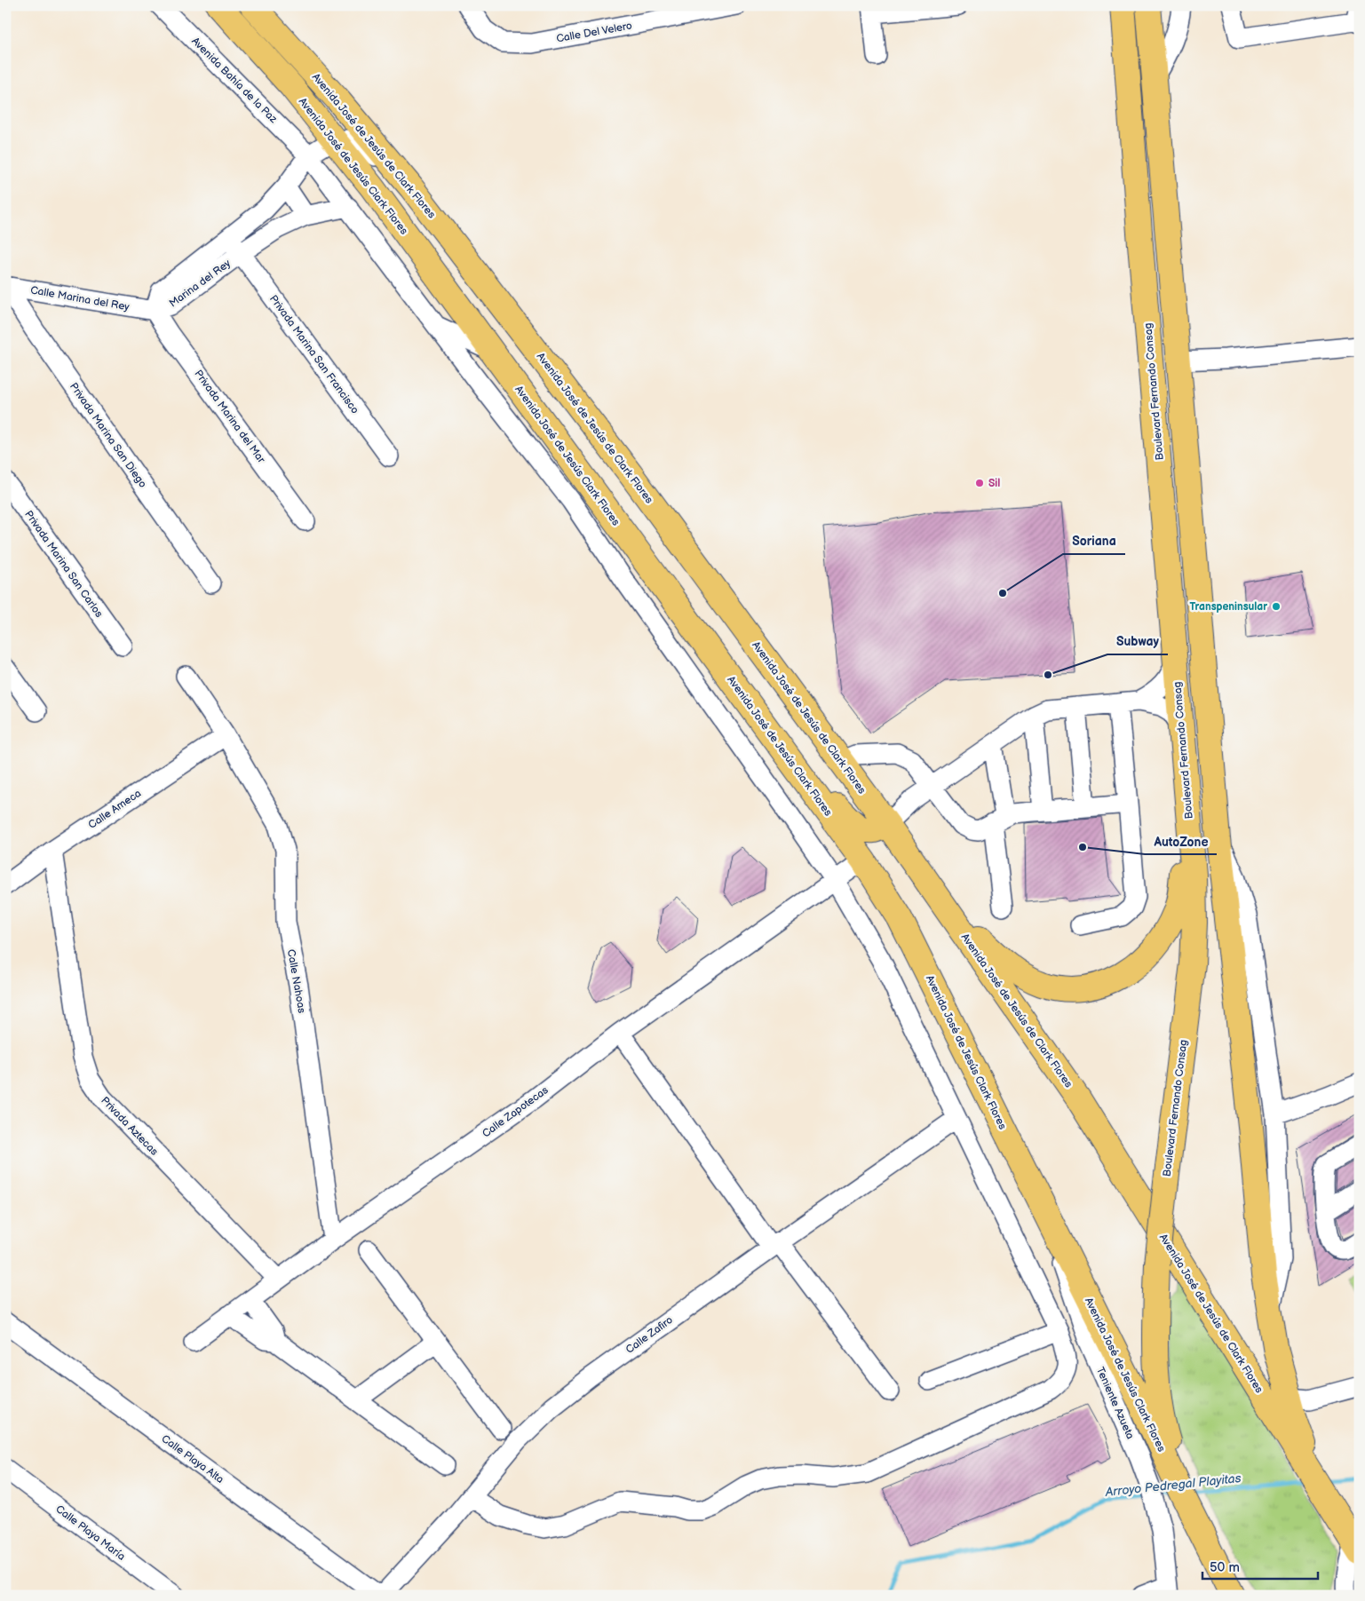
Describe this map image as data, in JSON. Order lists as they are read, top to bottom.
{
  "streets": {
    "highway": ["Avenida José de Jesús de Clark Flores", "Avenida José de Jesús Clark Flores", "Boulevard Fernando Consag"],
    "street": [
      "Calle Del Velero",
      "Avenida Bahía de la Paz",
      "Marina del Rey",
      "Calle Marina del Rey",
      "Privada Marina San Francisco",
      "Privada Marina del Mar",
      "Privada Marina San Diego",
      "Privada Marina San Carlos",
      "Calle Ameca",
      "Calle Nahoas",
      "Calle Zapotecas",
      "Privada Aztecas",
      "Calle Zafiro",
      "Teniente Azueta",
      "Calle Playa Alta",
      "Calle Playa María"
    ]
  },
  "crossings": [
    ["Avenida Bahía de la Paz", "Marina del Rey"],
    ["Avenida Bahía de la Paz", "Calle Zapotecas"],
    ["Avenida Bahía de la Paz", "Calle Zafiro"],
    ["Avenida José de Jesús Clark Flores", "Boulevard Fernando Consag"],
    ["Avenida José de Jesús Clark Flores", "Calle Zapotecas"],
    ["Avenida José de Jesús Clark Flores", "Teniente Azueta"],
    ["Marina del Rey", "Calle Marina del Rey"],
    ["Marina del Rey", "Privada Marina San Francisco"],
    ["Marina del Rey", "Privada Marina del Mar"],
    ["Calle Marina del Rey", "Privada Marina del Mar"],
    ["Calle Marina del Rey", "Privada Marina San Diego"],
    ["Calle Ameca", "Calle Nahoas"],
    ["Calle Ameca", "Privada Aztecas"],
    ["Calle Nahoas", "Calle Zapotecas"],
    ["Calle Zapotecas", "Privada Aztecas"],
    ["Calle Zafiro", "Calle Playa Alta"]
  ],
  "water": ["Arroyo Pedregal Playitas"],
  "places": [
    "Sil",
    "Soriana",
    "Transpeninsular",
    "Subway",
    "AutoZone"
  ],
  "scale_bar": "50 m"
}
